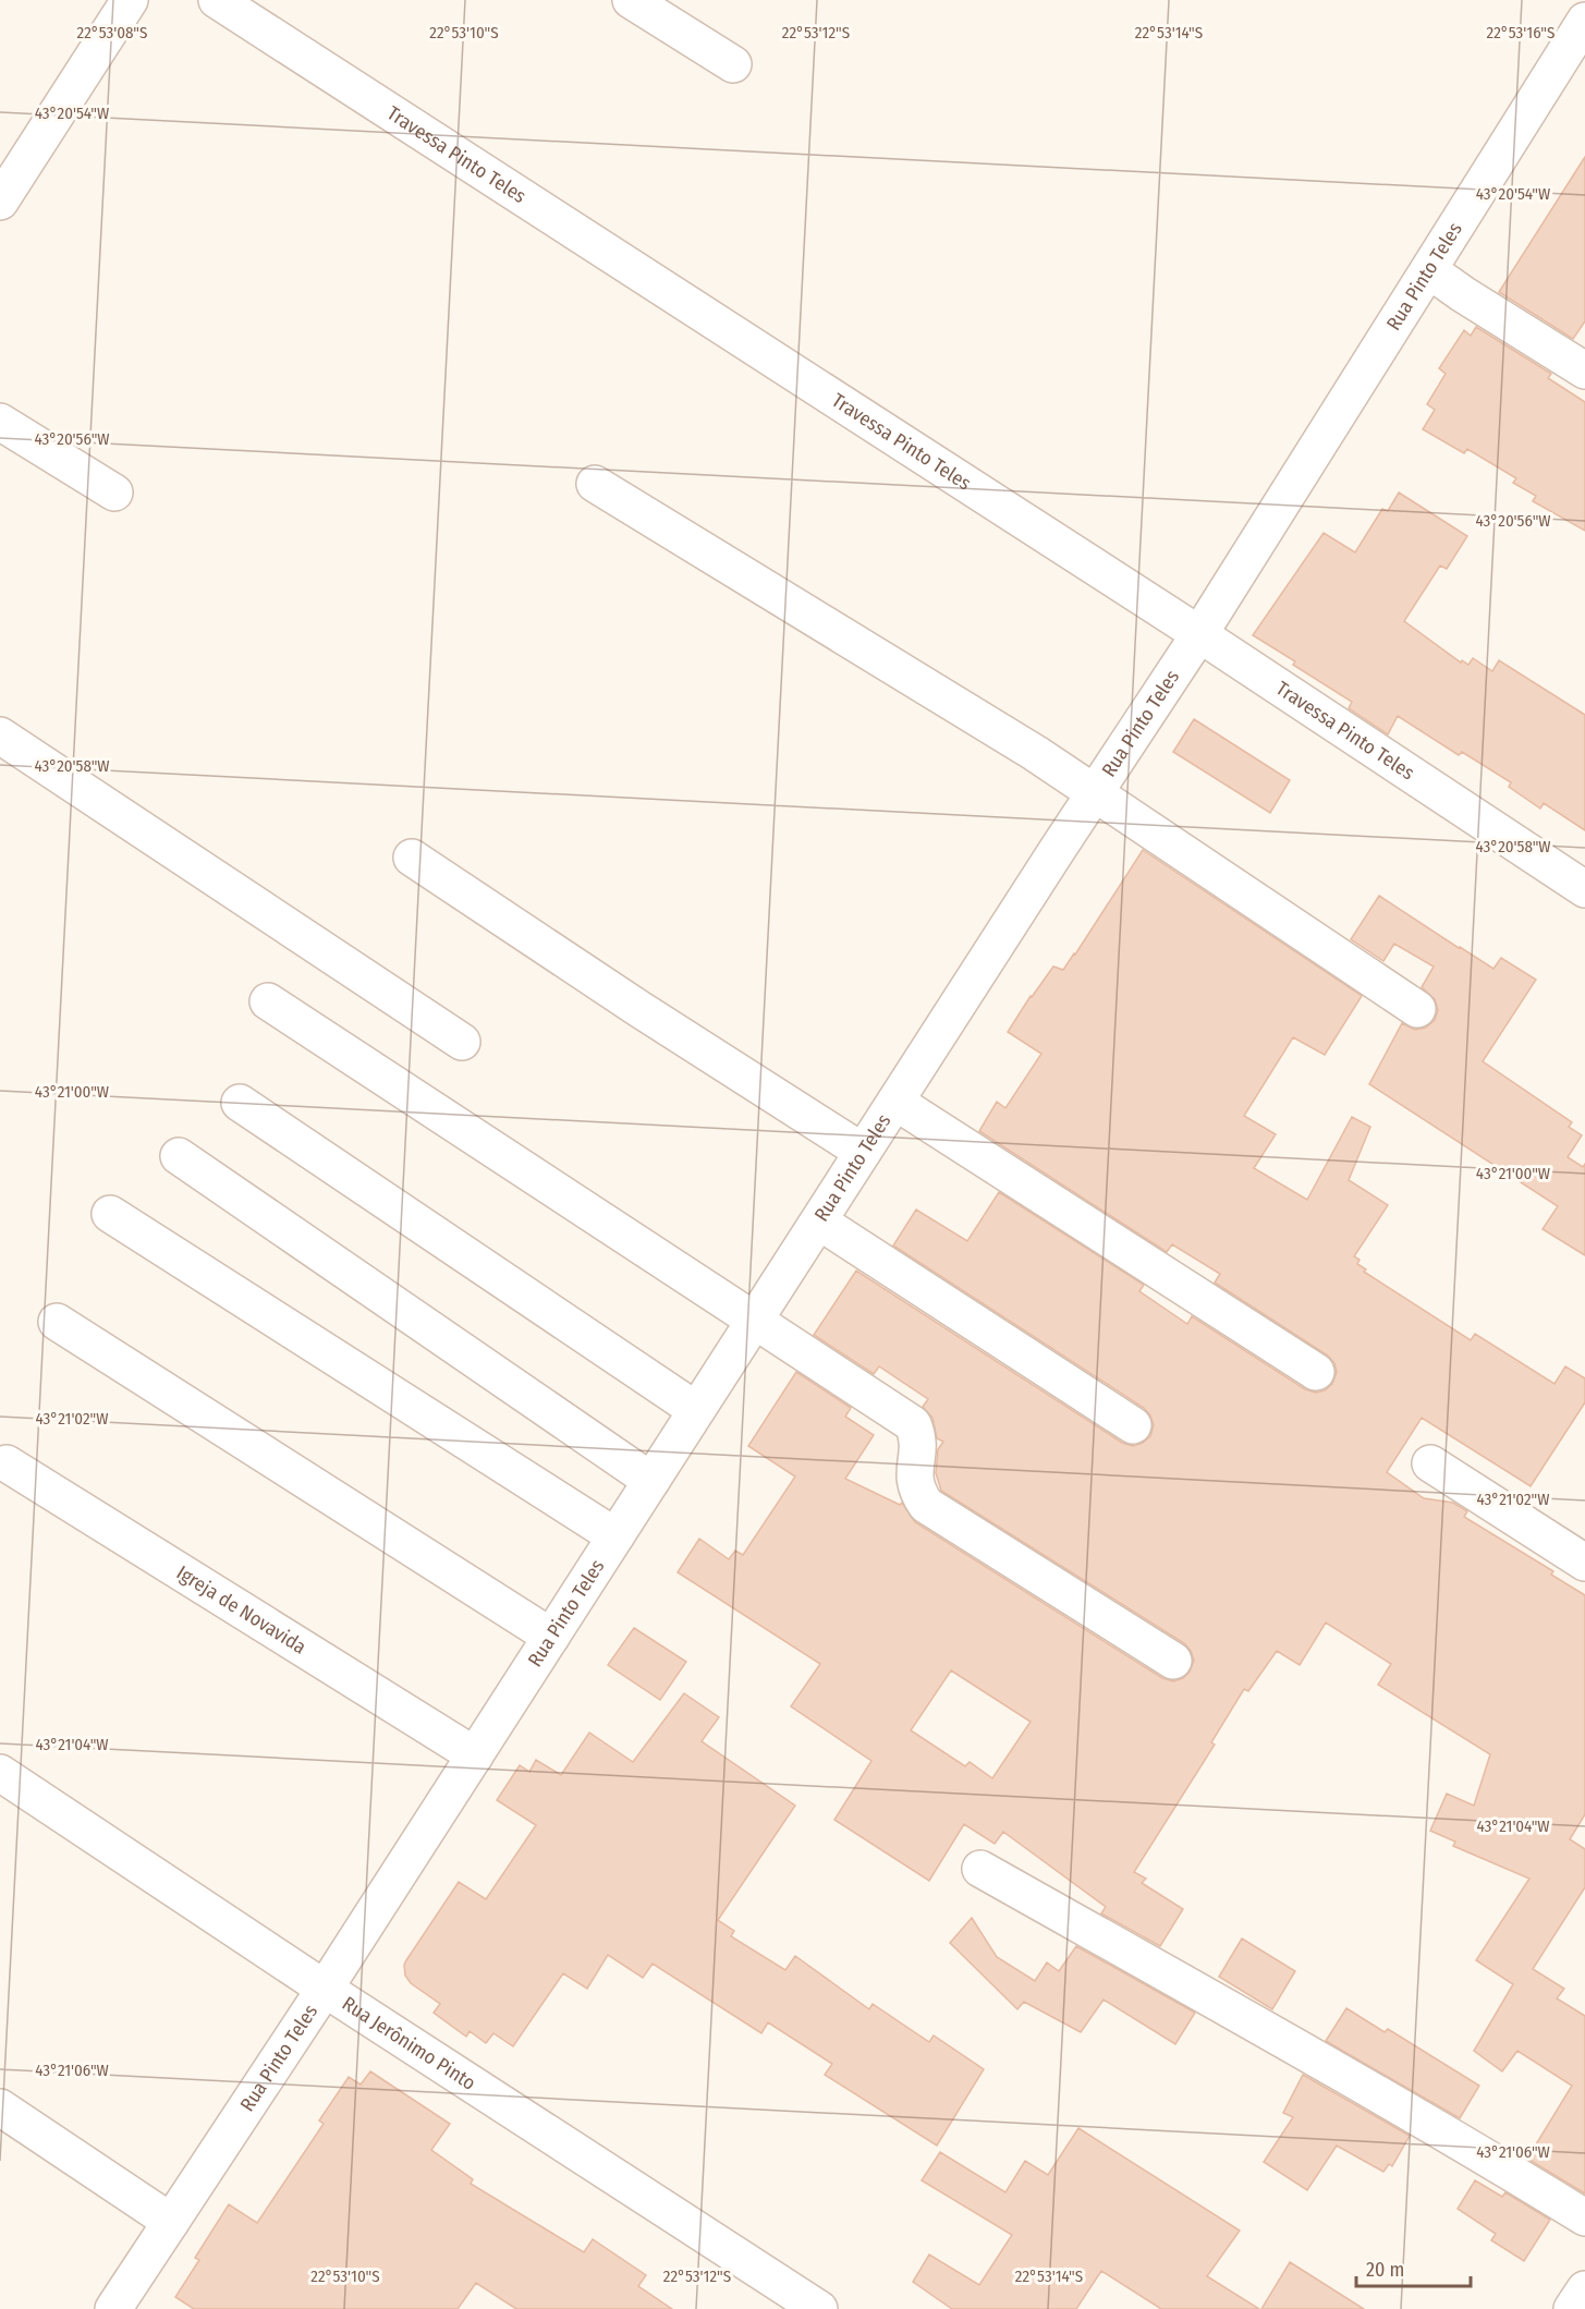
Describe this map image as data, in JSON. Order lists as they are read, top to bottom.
{
  "streets": {
    "street": [
      "Travessa Pinto Teles",
      "Rua Pinto Teles",
      "Igreja de Novavida",
      "Rua Jerônimo Pinto"
    ]
  },
  "crossings": [
    ["Travessa Pinto Teles", "Rua Pinto Teles"],
    ["Rua Pinto Teles", "Igreja de Novavida"],
    ["Rua Pinto Teles", "Rua Jerônimo Pinto"]
  ],
  "scale_bar": "20 m",
  "coordinates": [
    "22°53'16\"S",
    "22°53'08\"S",
    "22°53'10\"S",
    "22°53'12\"S",
    "22°53'14\"S",
    "43°20'54\"W",
    "43°20'56\"W",
    "43°20'58\"W",
    "43°21'00\"W",
    "43°21'02\"W",
    "43°21'04\"W",
    "43°21'06\"W"
  ]
}
